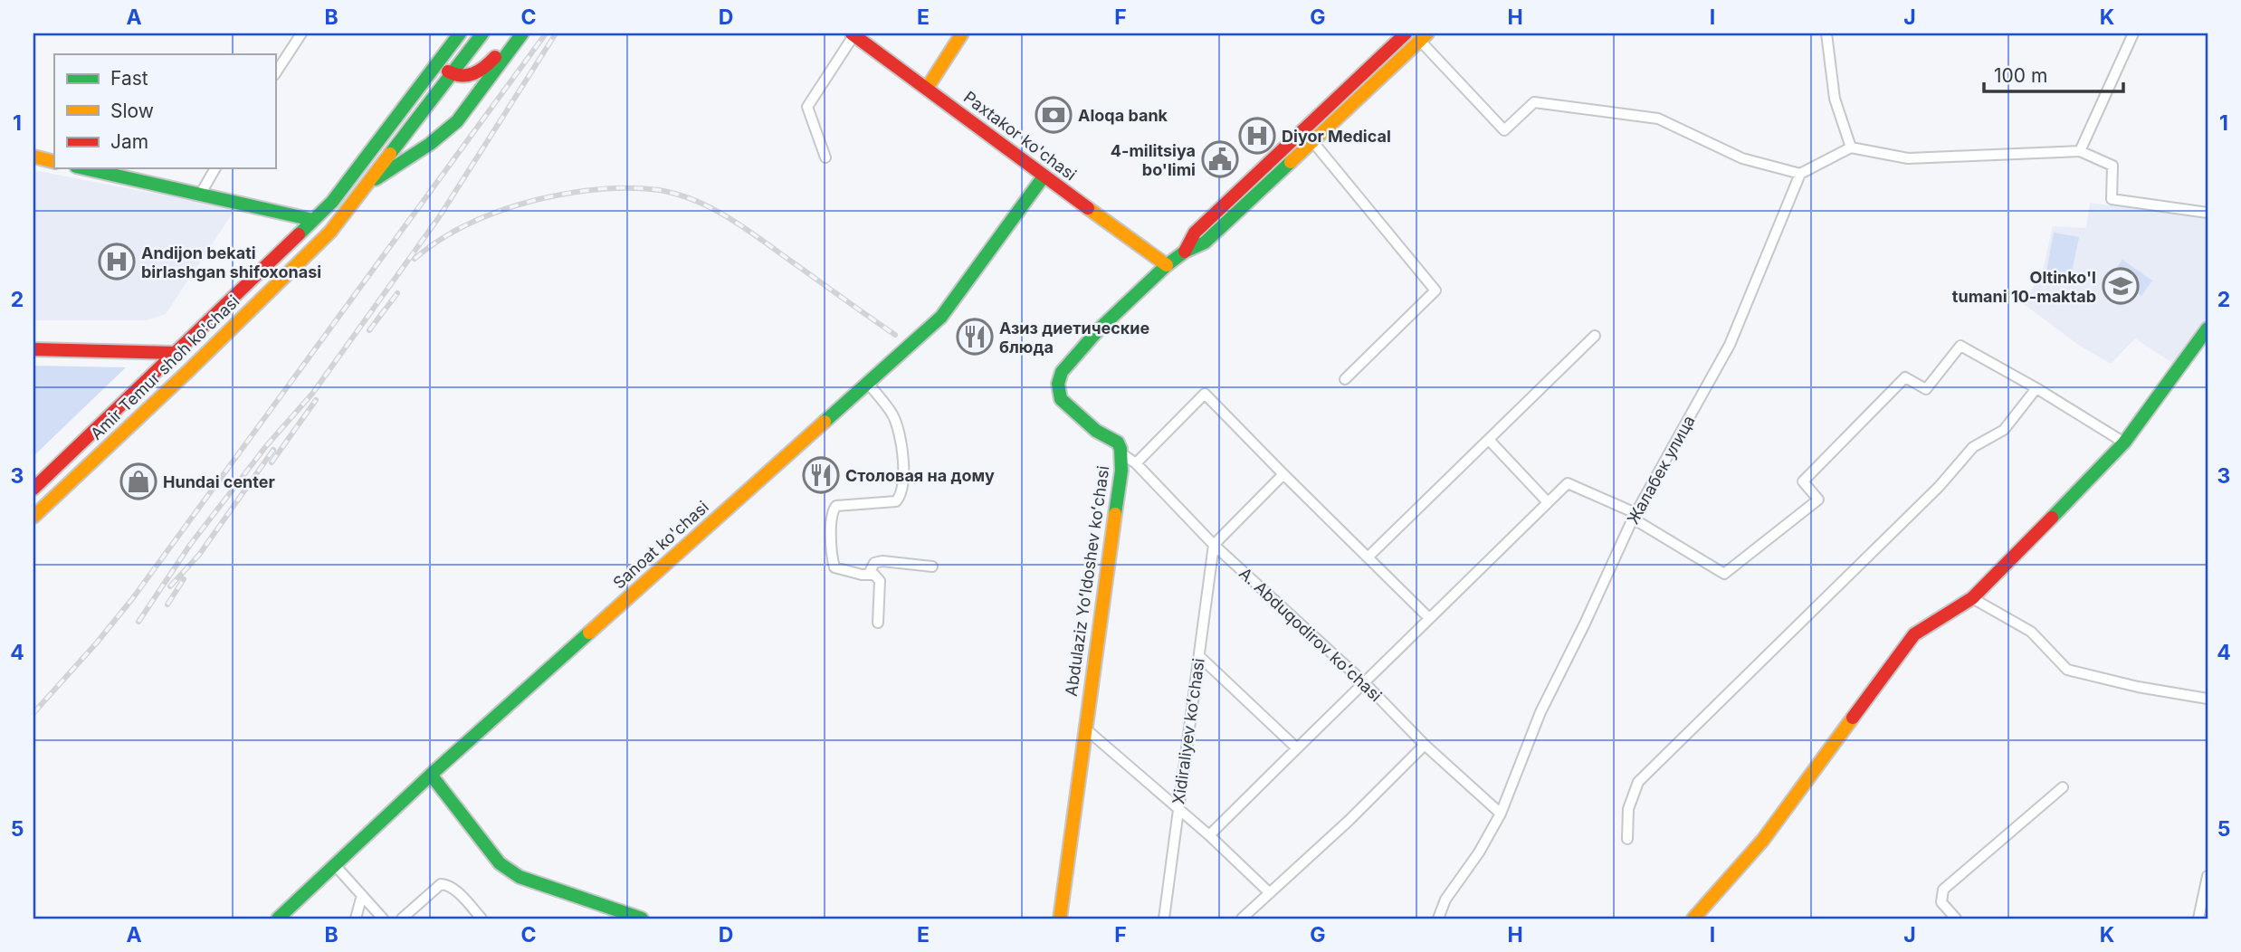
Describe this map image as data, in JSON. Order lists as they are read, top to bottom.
{
  "streets": {
    "main road": [
      "Paxtakor ko'chasi",
      "Amir Temur shoh ko'chasi",
      "Sanoat ko'chasi",
      "Abdulaziz Yoʻldoshev koʻchasi"
    ],
    "street": ["Жалабек улица", "A. Abduqodirov koʻchasi", "Xidiraliyev koʻchasi"]
  },
  "crossings": [
    ["Paxtakor ko'chasi", "Sanoat ko'chasi"],
    ["Paxtakor ko'chasi", "Abdulaziz Yoʻldoshev koʻchasi"],
    ["Жалабек улица", "A. Abduqodirov koʻchasi"],
    ["Abdulaziz Yoʻldoshev koʻchasi", "A. Abduqodirov koʻchasi"],
    ["A. Abduqodirov koʻchasi", "Xidiraliyev koʻchasi"]
  ],
  "places": {
    "bank": ["Aloqa bank"],
    "hospital": ["Diyor Medical", "Аndijon bekati birlashgan shifoxonasi"],
    "public building": ["4-militsiya bo'limi"],
    "school or university": ["Oltinko'l tumani 10-maktab"],
    "restaurant": ["Азиз диетические блюда", "Столовая на дому"],
    "shop": ["Hundai center"]
  },
  "legend": ["Fast", "Slow", "Jam"],
  "scale_bar": "100 m",
  "grid": {
    "columns": [
      "A",
      "B",
      "C",
      "D",
      "E",
      "F",
      "G",
      "H",
      "I",
      "J",
      "K"
    ],
    "rows": [
      "1",
      "2",
      "3",
      "4",
      "5"
    ]
  }
}
